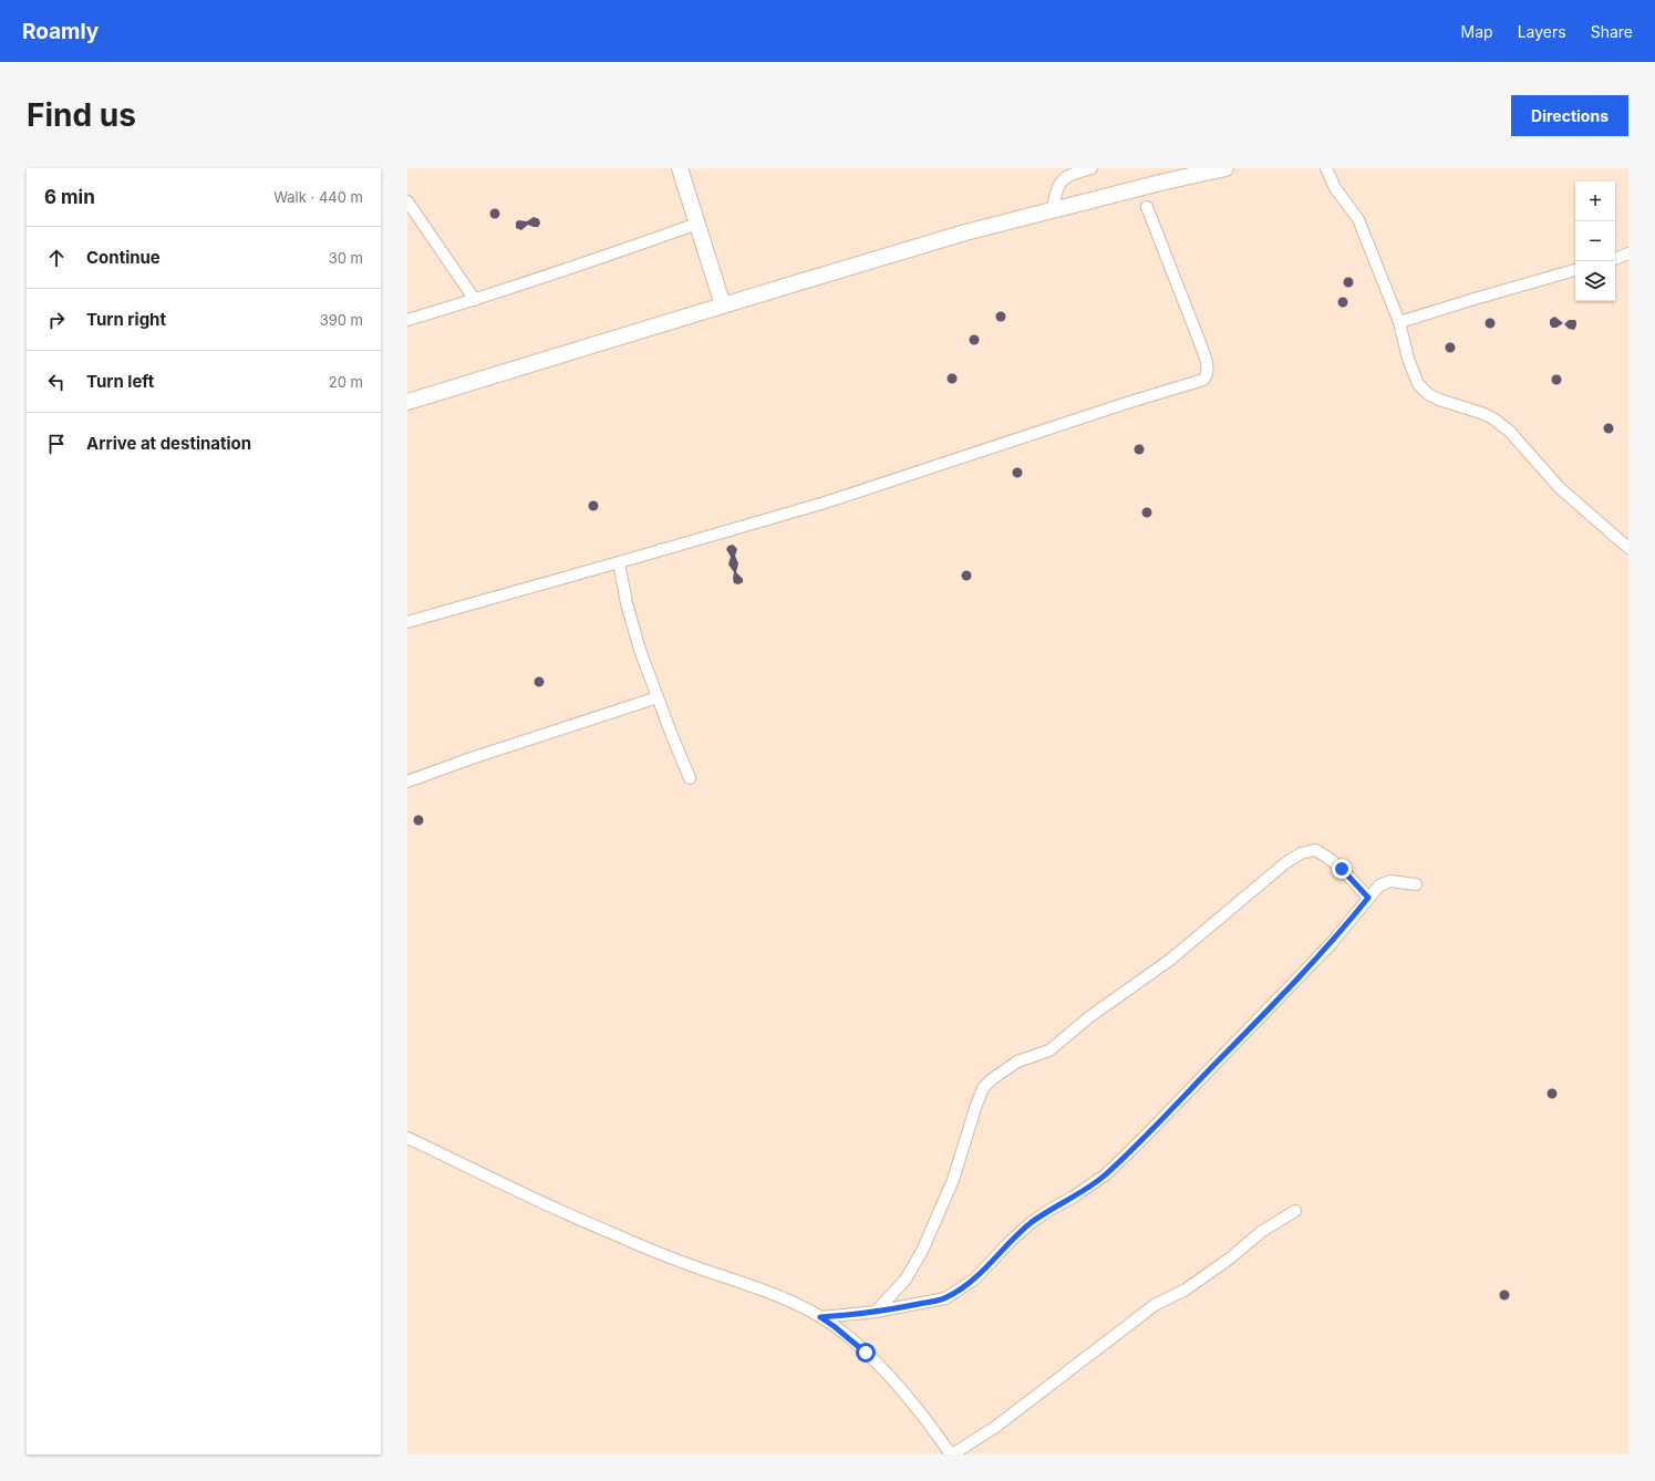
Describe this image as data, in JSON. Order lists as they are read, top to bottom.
{
  "page": {
    "header": "Roamly",
    "nav": ["Map", "Layers", "Share"],
    "buttons": "Directions",
    "title": "Find us",
    "heading": ["6 min", "Walk · 440 m"],
    "map_buttons": ["+", "−"],
    "list": [
      ["Continue", "30 m"],
      ["Turn right", "390 m"],
      ["Turn left", "20 m"],
      "Arrive at destination"
    ]
  }
}
